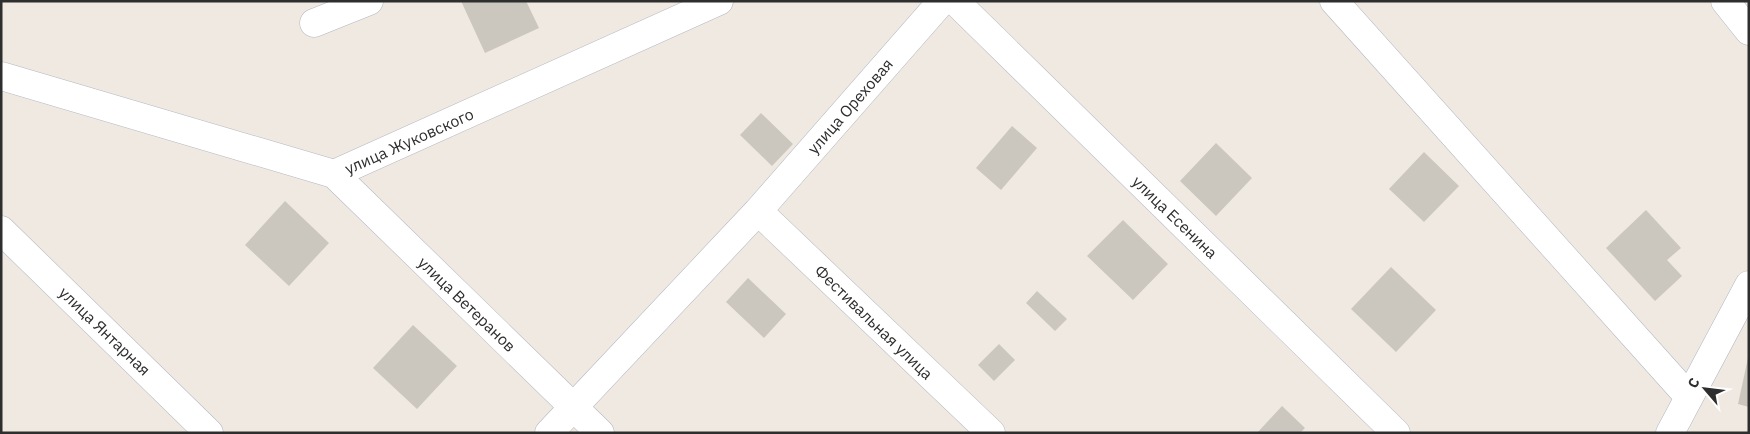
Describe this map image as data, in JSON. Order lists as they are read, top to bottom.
{
  "streets": {
    "street": [
      "улица Ореховая",
      "улица Жуковского",
      "улица Есенина",
      "улица Ветеранов",
      "Фестивальная улица",
      "улица Янтарная"
    ]
  },
  "crossings": [
    ["улица Ореховая", "улица Ветеранов"],
    ["улица Ореховая", "Фестивальная улица"],
    ["улица Жуковского", "улица Ветеранов"]
  ],
  "north": "top left"
}
